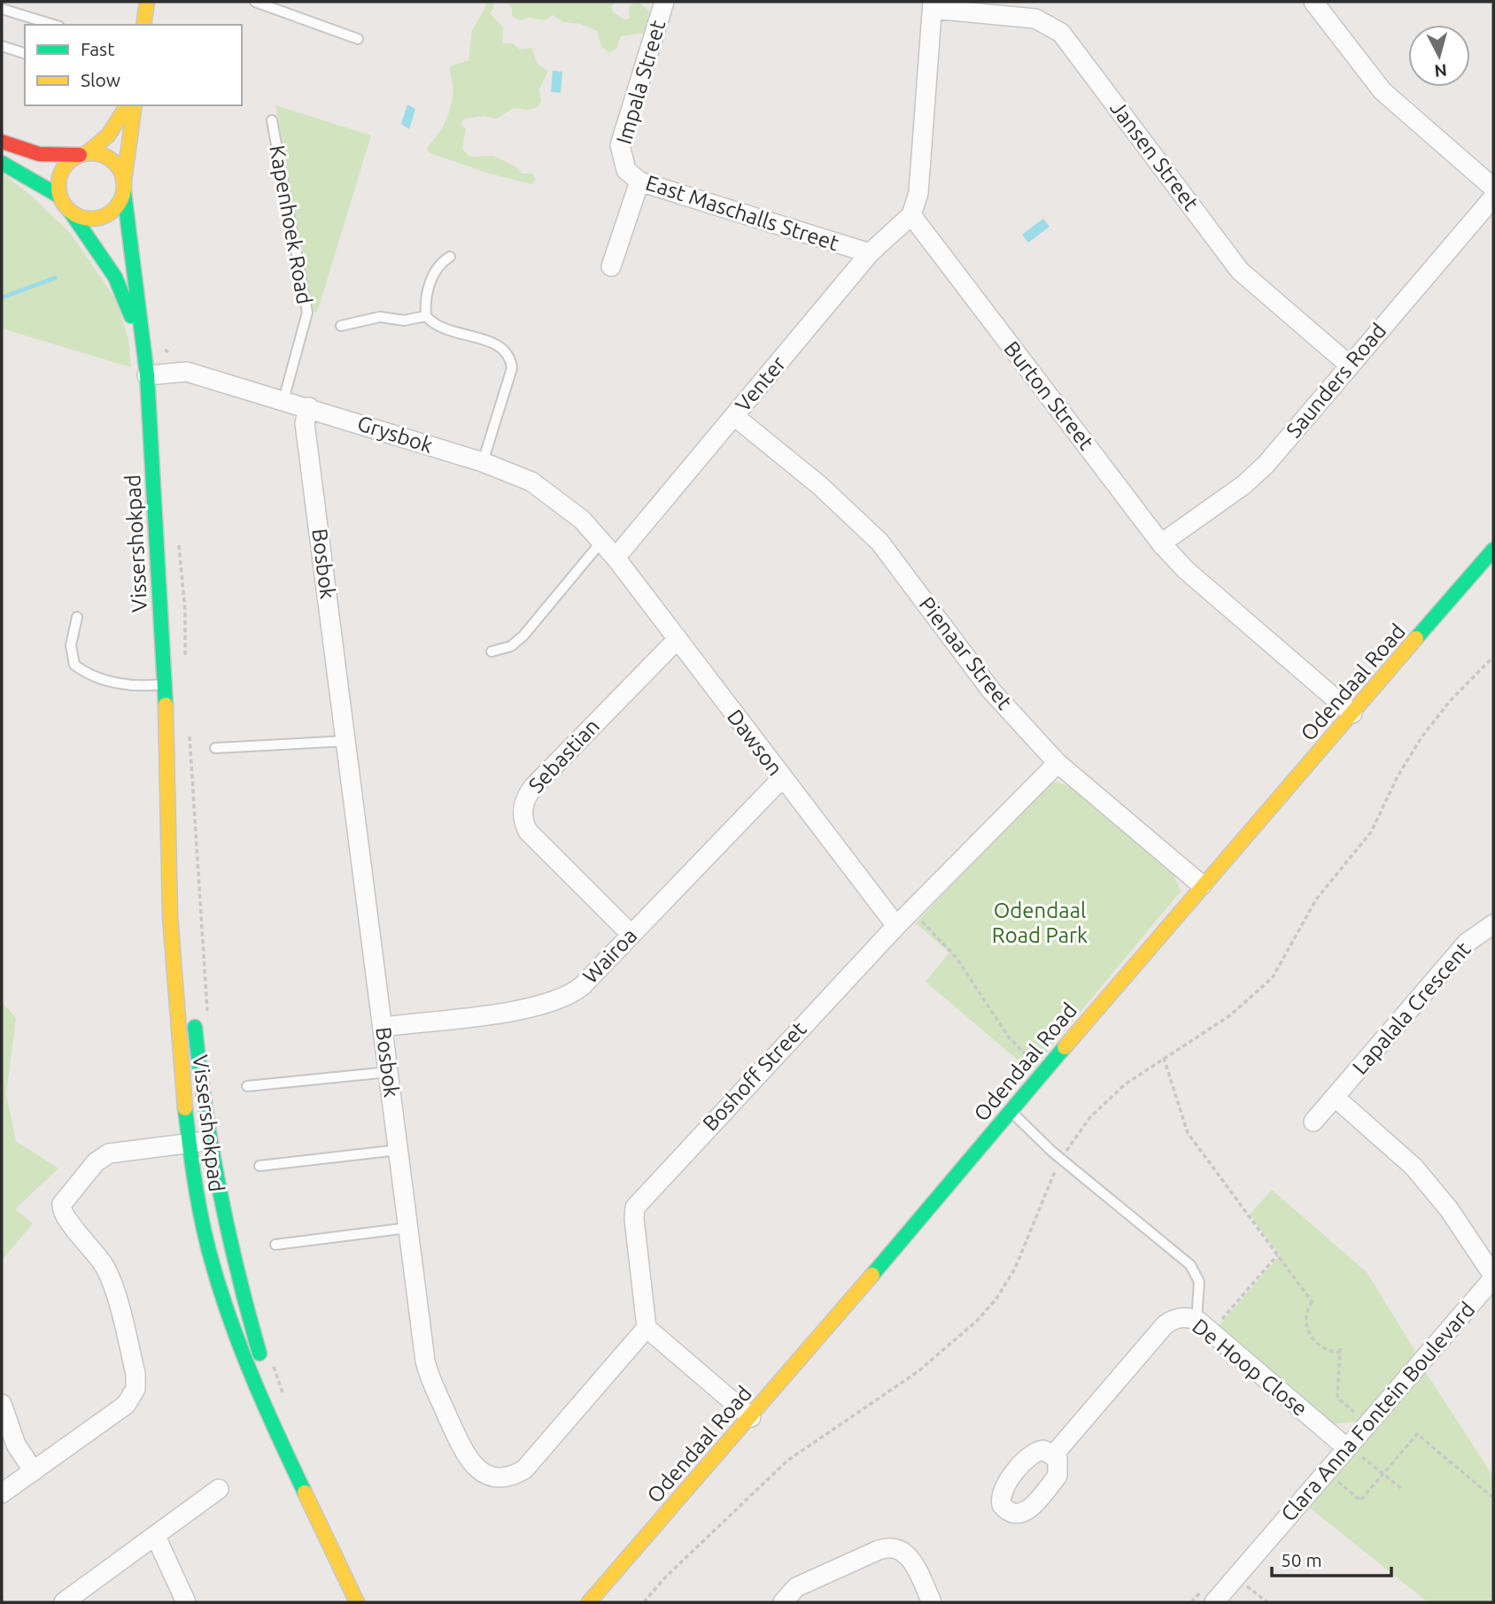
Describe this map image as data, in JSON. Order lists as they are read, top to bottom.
{
  "streets": {
    "main road": ["Vissershokpad", "Odendaal Road"],
    "street": [
      "Impala Street",
      "Jansen Street",
      "East Maschalls Street",
      "Saunders Road",
      "Venter",
      "Burton Street",
      "Grysbok",
      "Bosbok",
      "Pienaar Street",
      "Dawson",
      "Sebastian",
      "Wairoa",
      "Lapalala Crescent",
      "Boshoff Street",
      "De Hoop Close",
      "Clara Anna Fontein Boulevard"
    ],
    "lane": ["Kapenhoek Road"]
  },
  "crossings": [
    ["Impala Street", "East Maschalls Street"],
    ["Jansen Street", "Saunders Road"],
    ["East Maschalls Street", "Venter"],
    ["Kapenhoek Road", "Grysbok"],
    ["Saunders Road", "Burton Street"],
    ["Venter", "Burton Street"],
    ["Venter", "Grysbok"],
    ["Venter", "Pienaar Street"],
    ["Venter", "Dawson"],
    ["Burton Street", "Odendaal Road"],
    ["Grysbok", "Vissershokpad"],
    ["Grysbok", "Bosbok"],
    ["Grysbok", "Dawson"],
    ["Bosbok", "Wairoa"],
    ["Bosbok", "Boshoff Street"],
    ["Pienaar Street", "Odendaal Road"],
    ["Pienaar Street", "Boshoff Street"],
    ["Dawson", "Sebastian"],
    ["Dawson", "Wairoa"],
    ["Dawson", "Boshoff Street"],
    ["Sebastian", "Wairoa"],
    ["De Hoop Close", "Clara Anna Fontein Boulevard"]
  ],
  "parks": ["Odendaal Road Park"],
  "legend": ["Fast", "Slow"],
  "scale_bar": "50 m",
  "north": "bottom"
}
